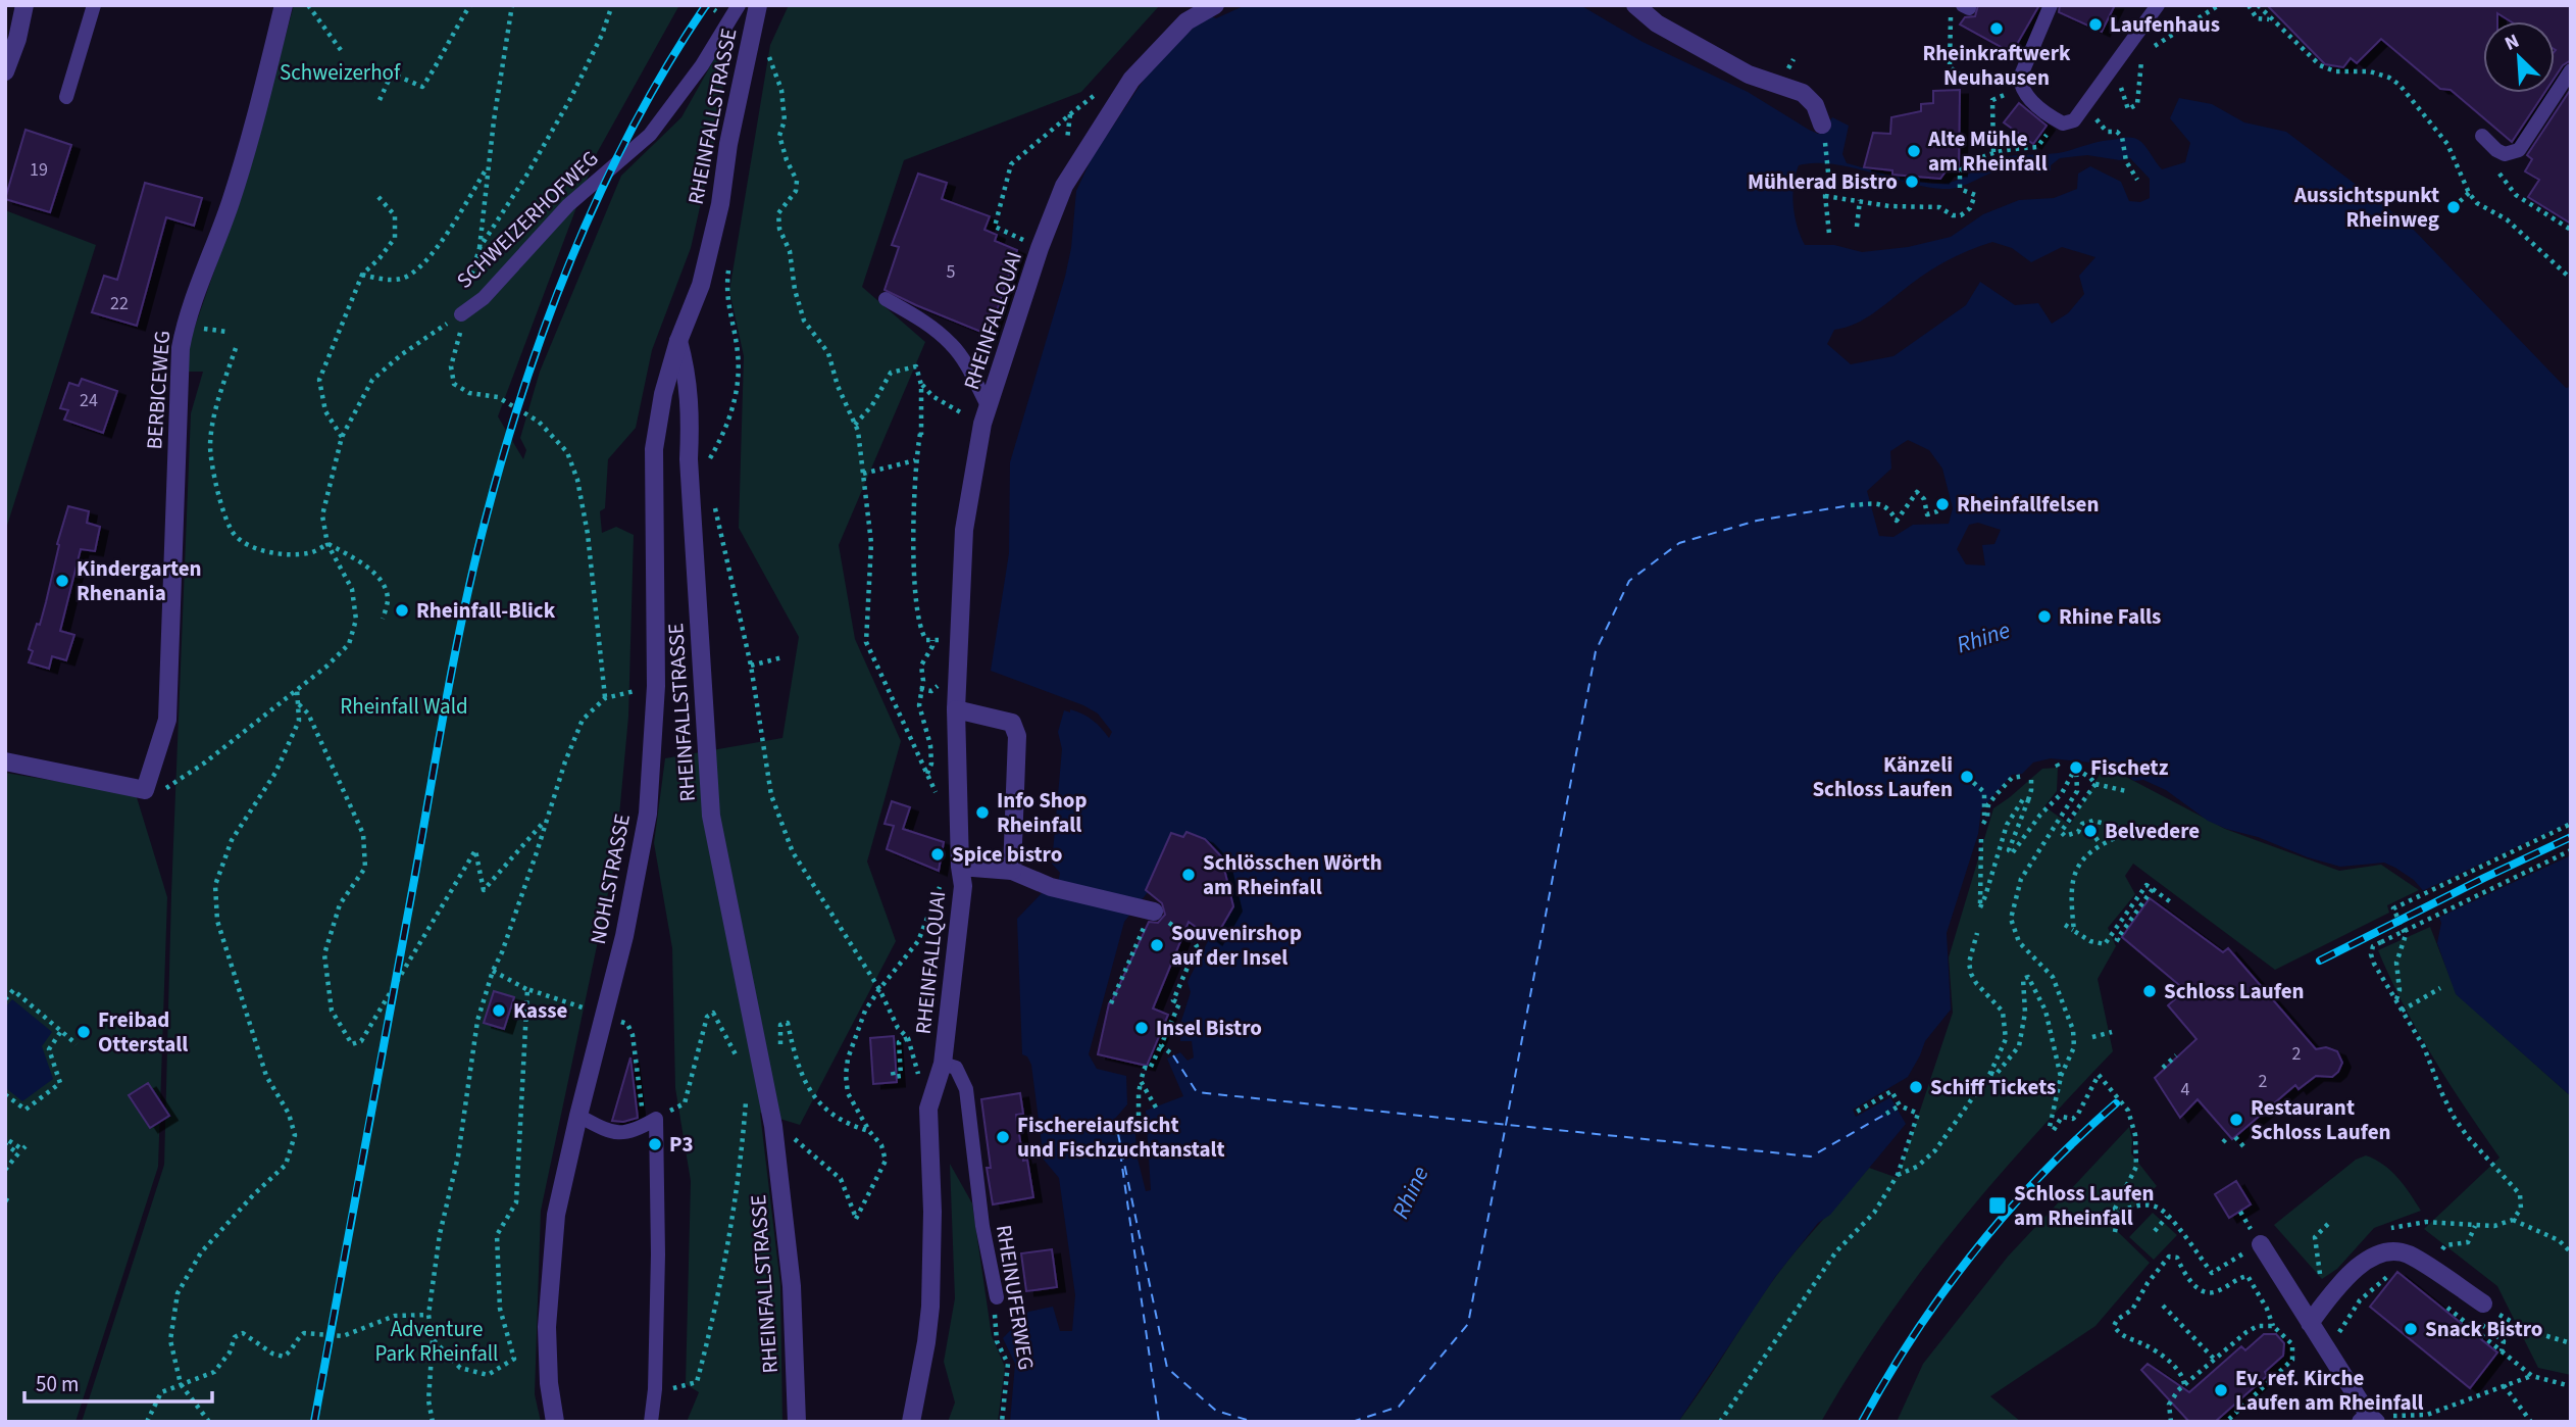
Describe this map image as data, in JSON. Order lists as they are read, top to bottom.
{
  "streets": {
    "street": [
      "RHEINFALLSTRASSE",
      "RHEINFALLQUAI",
      "BERBICEWEG",
      "NOHLSTRASSE"
    ],
    "lane": ["SCHWEIZERHOFWEG", "RHEINUFERWEG"]
  },
  "crossings": [
    ["RHEINFALLSTRASSE", "NOHLSTRASSE"],
    ["SCHWEIZERHOFWEG", "BERBICEWEG"],
    ["RHEINFALLQUAI", "RHEINUFERWEG"]
  ],
  "water": ["Rhine"],
  "parks": ["Schweizerhof", "Rheinfall Wald", "Adventure Park Rheinfall"],
  "places": {
    "other": [
      "Laufenhaus",
      "Rheinkraftwerk Neuhausen",
      "Alte Mühle am Rheinfall",
      "Mühlerad Bistro",
      "Aussichtspunkt Rheinweg",
      "Rheinfallfelsen",
      "Kindergarten Rhenania",
      "Rheinfall-Blick",
      "Rhine Falls",
      "Fischetz",
      "Känzeli Schloss Laufen",
      "Info Shop Rheinfall",
      "Belvedere",
      "Spice bistro",
      "Schlösschen Wörth am Rheinfall",
      "Souvenirshop auf der Insel",
      "Schloss Laufen",
      "Kasse",
      "Insel Bistro",
      "Freibad Otterstall",
      "Schiff Tickets",
      "Restaurant Schloss Laufen",
      "Fischereiaufsicht und Fischzuchtanstalt",
      "P3",
      "Snack Bistro",
      "Ev. ref. Kirche Laufen am Rheinfall"
    ],
    "transit": ["Schloss Laufen am Rheinfall"]
  },
  "house_numbers": [
    "19",
    "5",
    "22",
    "24",
    "2",
    "2",
    "4"
  ],
  "scale_bar": "50 m",
  "north": "top left"
}
